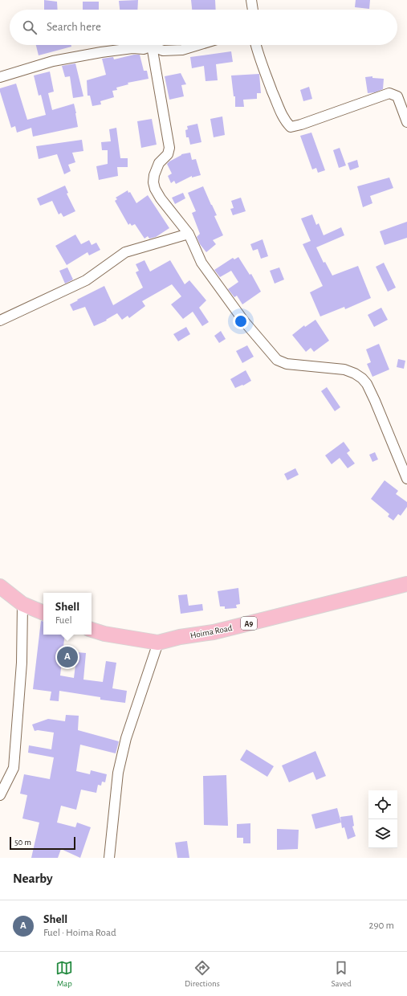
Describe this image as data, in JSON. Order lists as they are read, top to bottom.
{
  "streets": {
    "main road": ["A9", "Hoima Road"]
  },
  "scale_bar": "50 m",
  "page": {
    "search": "Search here",
    "popup": ["Shell", "Fuel"],
    "pins": "A",
    "scale": "50 m",
    "heading": "Nearby",
    "list": [
      {
        "mark": "A",
        "name": "Shell",
        "note": "Fuel · Hoima Road",
        "value": "290 m"
      }
    ],
    "nav": ["Map", "Directions", "Saved"]
  }
}
